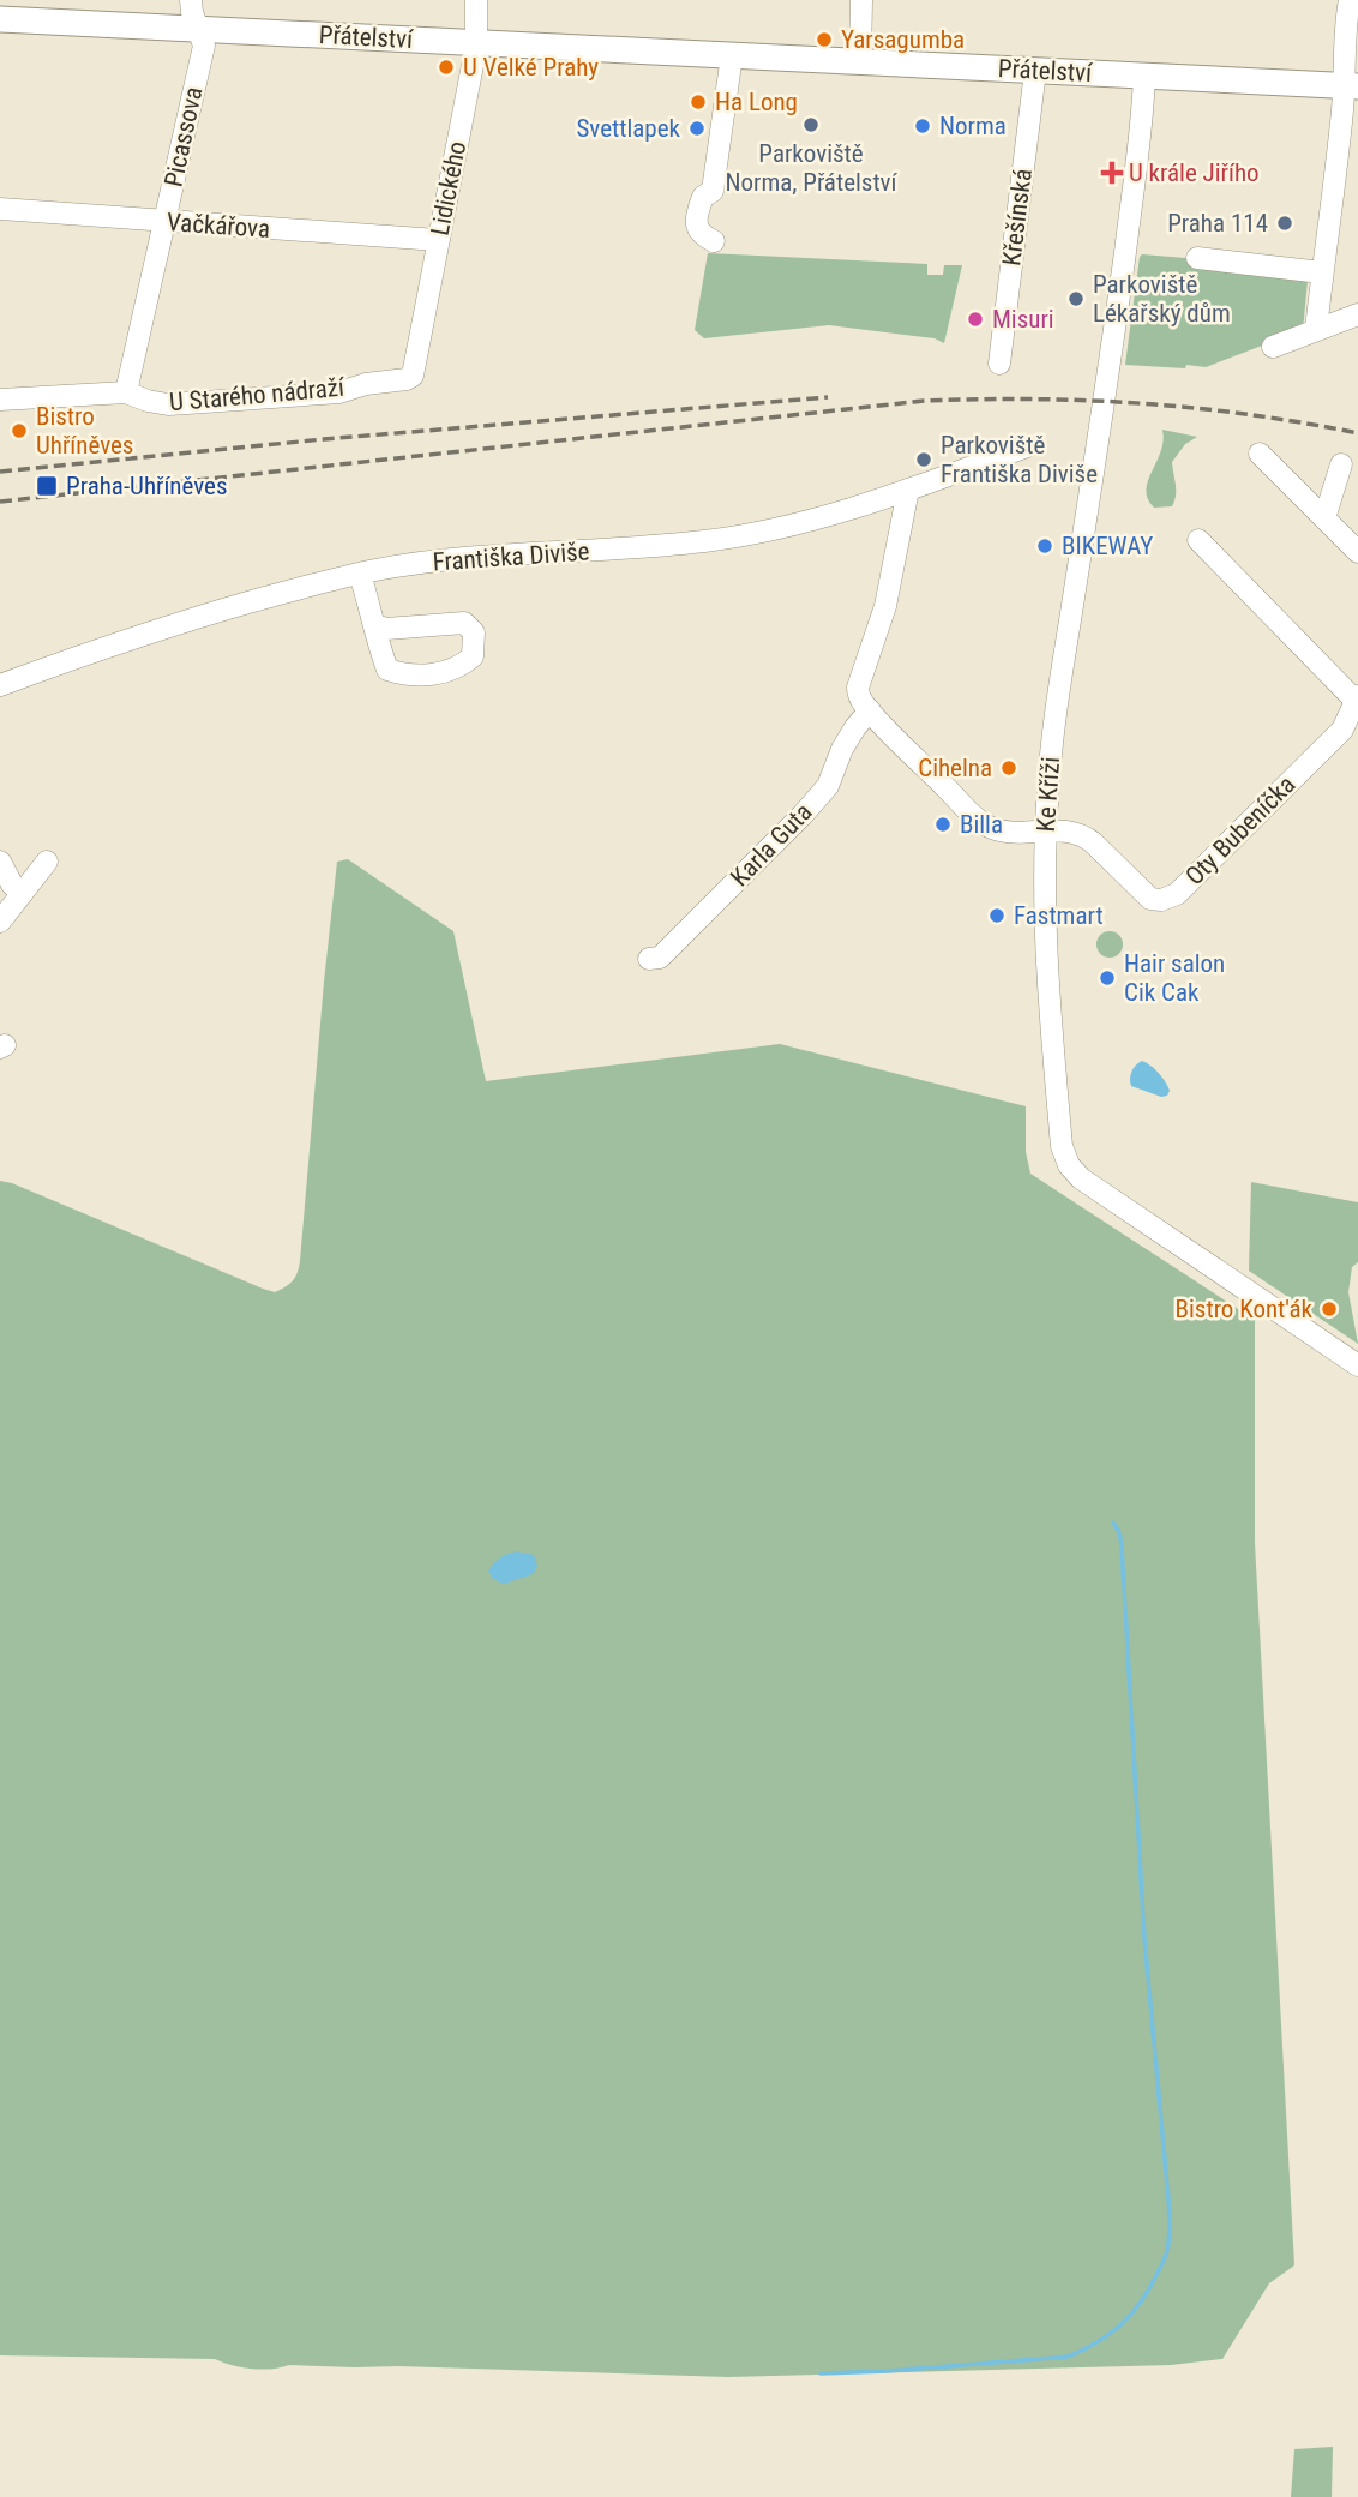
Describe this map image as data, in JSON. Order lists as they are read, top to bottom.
{
  "streets": {
    "main road": ["Přátelství"],
    "street": [
      "Picassova",
      "Lidického",
      "Křešínská",
      "Vačkářova",
      "U Starého nádraží",
      "Františka Diviše",
      "Ke Kříži",
      "Oty Bubeníčka",
      "Karla Guta"
    ]
  },
  "crossings": [
    ["Přátelství", "Picassova"],
    ["Přátelství", "Lidického"],
    ["Přátelství", "Křešínská"],
    ["Přátelství", "Ke Kříži"],
    ["Picassova", "Vačkářova"],
    ["Picassova", "U Starého nádraží"],
    ["Lidického", "Vačkářova"],
    ["Lidického", "U Starého nádraží"],
    ["Ke Kříži", "Oty Bubeníčka"]
  ],
  "places": {
    "other": [
      "Yarsagumba",
      "U Velké Prahy",
      "Ha Long",
      "Parkoviště Norma, Přátelství",
      "Norma",
      "Svettlapek",
      "Praha 114",
      "Parkoviště Lékařský dům",
      "Misuri",
      "Bistro Uhříněves",
      "Parkoviště Františka Diviše",
      "BIKEWAY",
      "Cihelna",
      "Billa",
      "Fastmart",
      "Hair salon Cik Cak",
      "Bistro Kont'ák"
    ],
    "health": ["U krále Jiřího"],
    "transit": ["Praha-Uhříněves"]
  }
}
